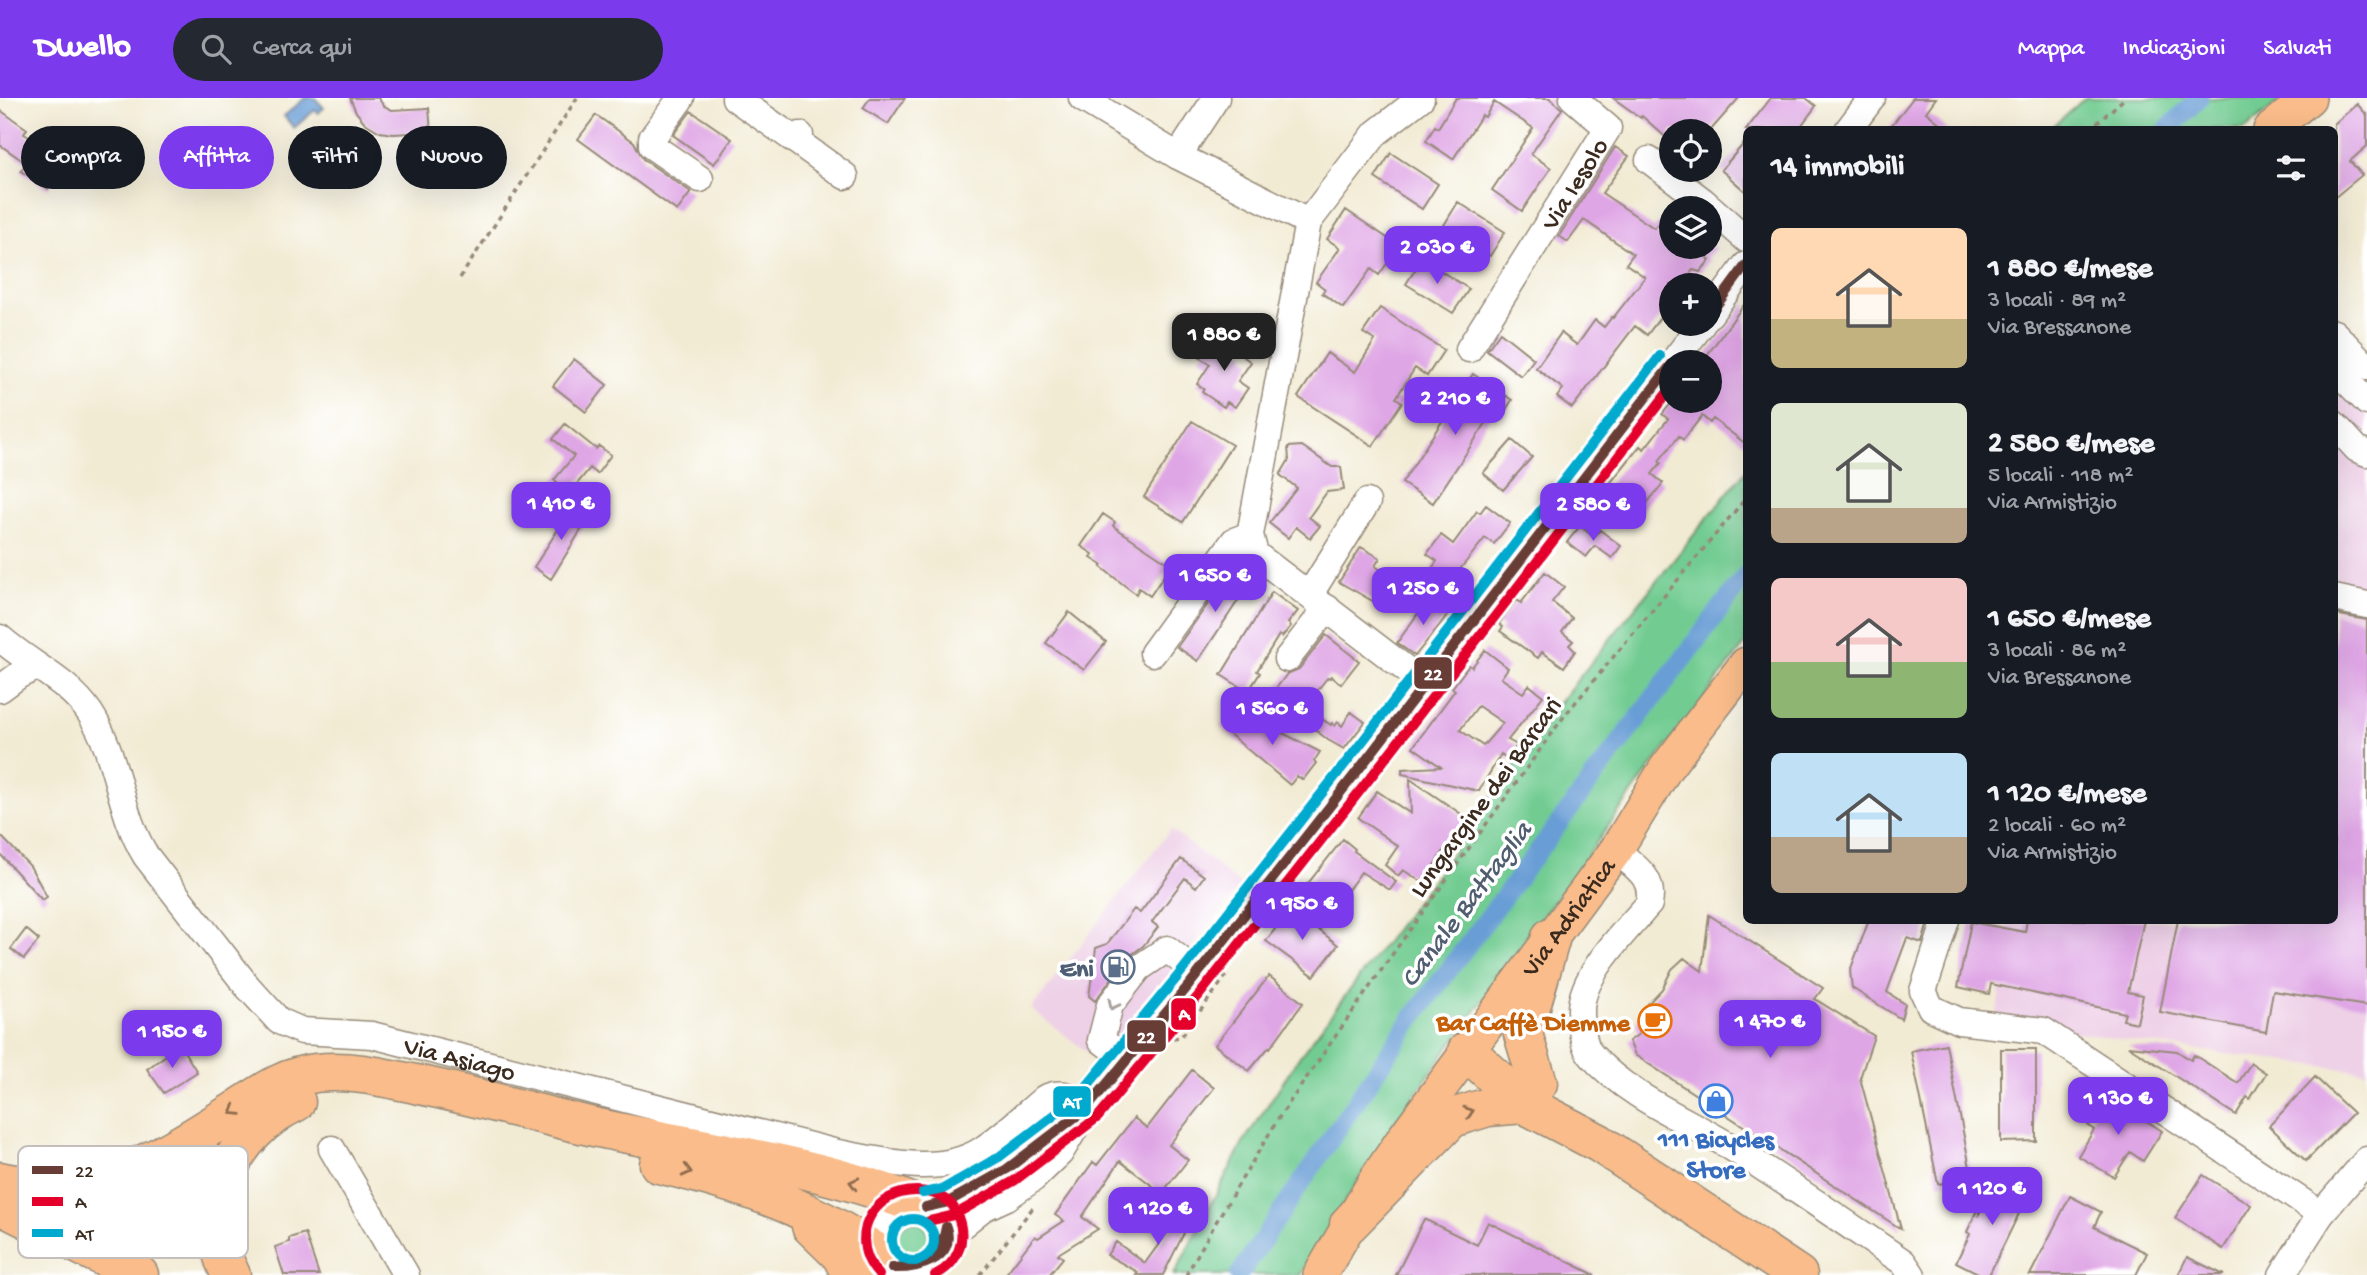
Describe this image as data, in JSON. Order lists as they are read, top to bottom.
{
  "streets": {
    "main road": ["Via Adriatica"],
    "street": ["Via Iesolo", "Via Asiago"],
    "path": ["Lungargine dei Barcari"]
  },
  "water": ["Canale Battaglia"],
  "places": {
    "fuel station": ["Eni"],
    "cafe": ["Bar Caffè Diemme"],
    "shop": ["111 Bicycles Store"]
  },
  "lines": ["transit line 22", "transit line AT", "transit line A"],
  "legend": ["22", "A", "AT"],
  "page": {
    "header": "Dwello",
    "search": "Cerca qui",
    "nav": ["Mappa", "Indicazioni", "Salvati"],
    "map_buttons": ["+", "−"],
    "chip": [
      "Compra",
      "Affitta",
      "Filtri",
      "Nuovo"
    ],
    "heading": "14 immobili",
    "list": [
      {
        "name": "1 880 €/mese",
        "note": "3 locali · 89 m² · Via Bressanone"
      },
      {
        "name": "2 580 €/mese",
        "note": "5 locali · 118 m² · Via Armistizio"
      },
      {
        "name": "1 650 €/mese",
        "note": "3 locali · 86 m² · Via Bressanone"
      },
      {
        "name": "1 120 €/mese",
        "note": "2 locali · 60 m² · Via Armistizio"
      }
    ],
    "price": [
      "2 030 €",
      "1 880 €",
      "2 210 €",
      "1 410 €",
      "2 580 €",
      "1 650 €",
      "1 250 €",
      "1 560 €",
      "1 950 €",
      "1 470 €",
      "1 150 €",
      "1 130 €",
      "1 120 €",
      "1 120 €"
    ]
  }
}
